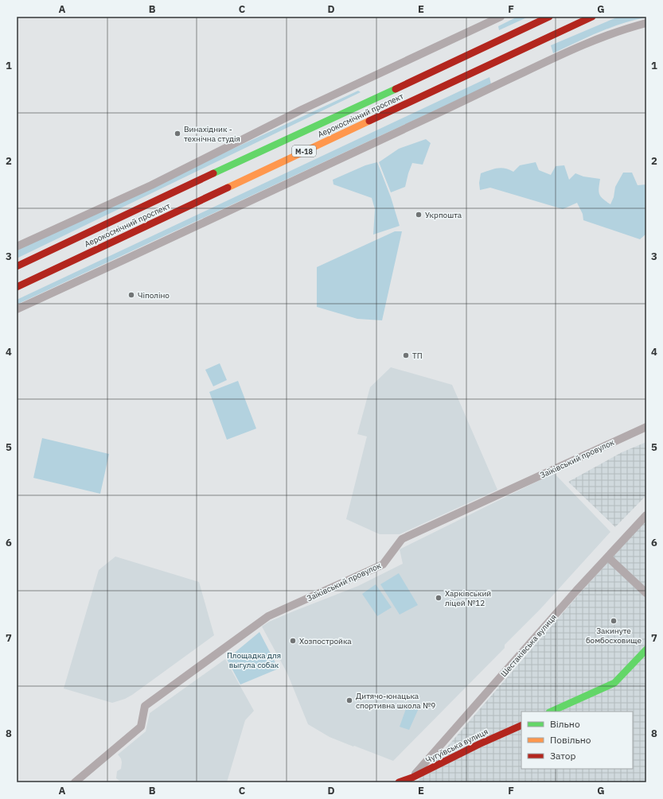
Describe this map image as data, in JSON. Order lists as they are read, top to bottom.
{
  "streets": {
    "main road": ["Аерокосмічний проспект", "М-18", "Чугуївська вулиця"],
    "street": ["Заїківський провулок", "Шестаківська вулиця"]
  },
  "crossings": [
    ["Шестаківська вулиця", "Чугуївська вулиця"]
  ],
  "parks": ["Площадка для выгула собак"],
  "places": [
    "Винахідник - технічна студія",
    "Укрпошта",
    "Чіполіно",
    "ТП",
    "Харківський ліцей №12",
    "Закинуте бомбосховище",
    "Хозпостройка",
    "Дитячо-юнацька спортивна школа №9"
  ],
  "legend": ["Вільно", "Повільно", "Затор"],
  "grid": {
    "columns": [
      "A",
      "B",
      "C",
      "D",
      "E",
      "F",
      "G"
    ],
    "rows": [
      "1",
      "2",
      "3",
      "4",
      "5",
      "6",
      "7",
      "8"
    ]
  }
}
